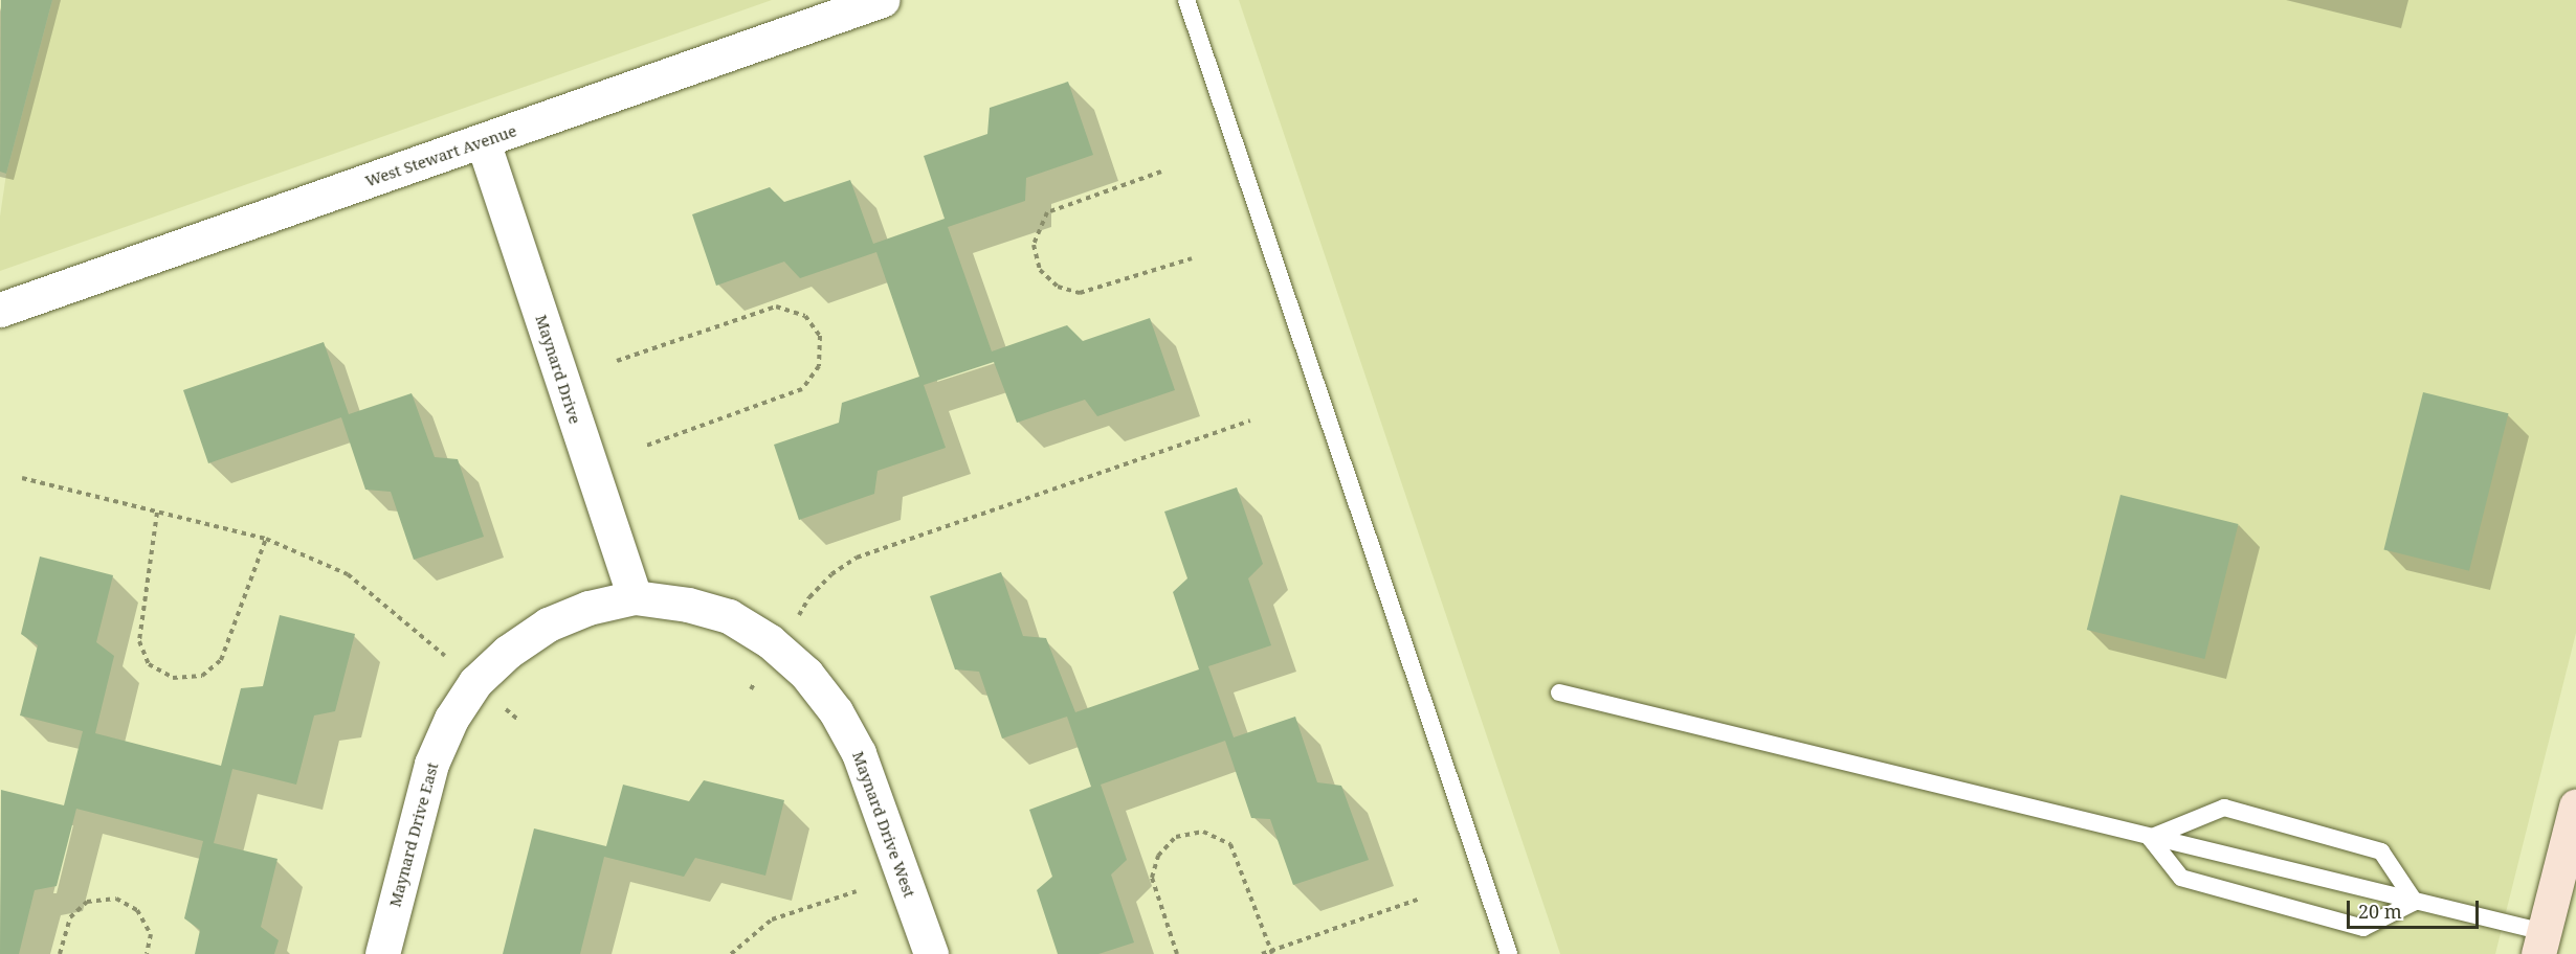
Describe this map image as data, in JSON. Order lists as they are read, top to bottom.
{
  "streets": {
    "street": [
      "West Stewart Avenue",
      "Maynard Drive",
      "Maynard Drive West",
      "Maynard Drive East"
    ]
  },
  "crossings": [
    ["West Stewart Avenue", "Maynard Drive"],
    ["Maynard Drive", "Maynard Drive West"],
    ["Maynard Drive", "Maynard Drive East"],
    ["Maynard Drive West", "Maynard Drive East"]
  ],
  "scale_bar": "20 m"
}
